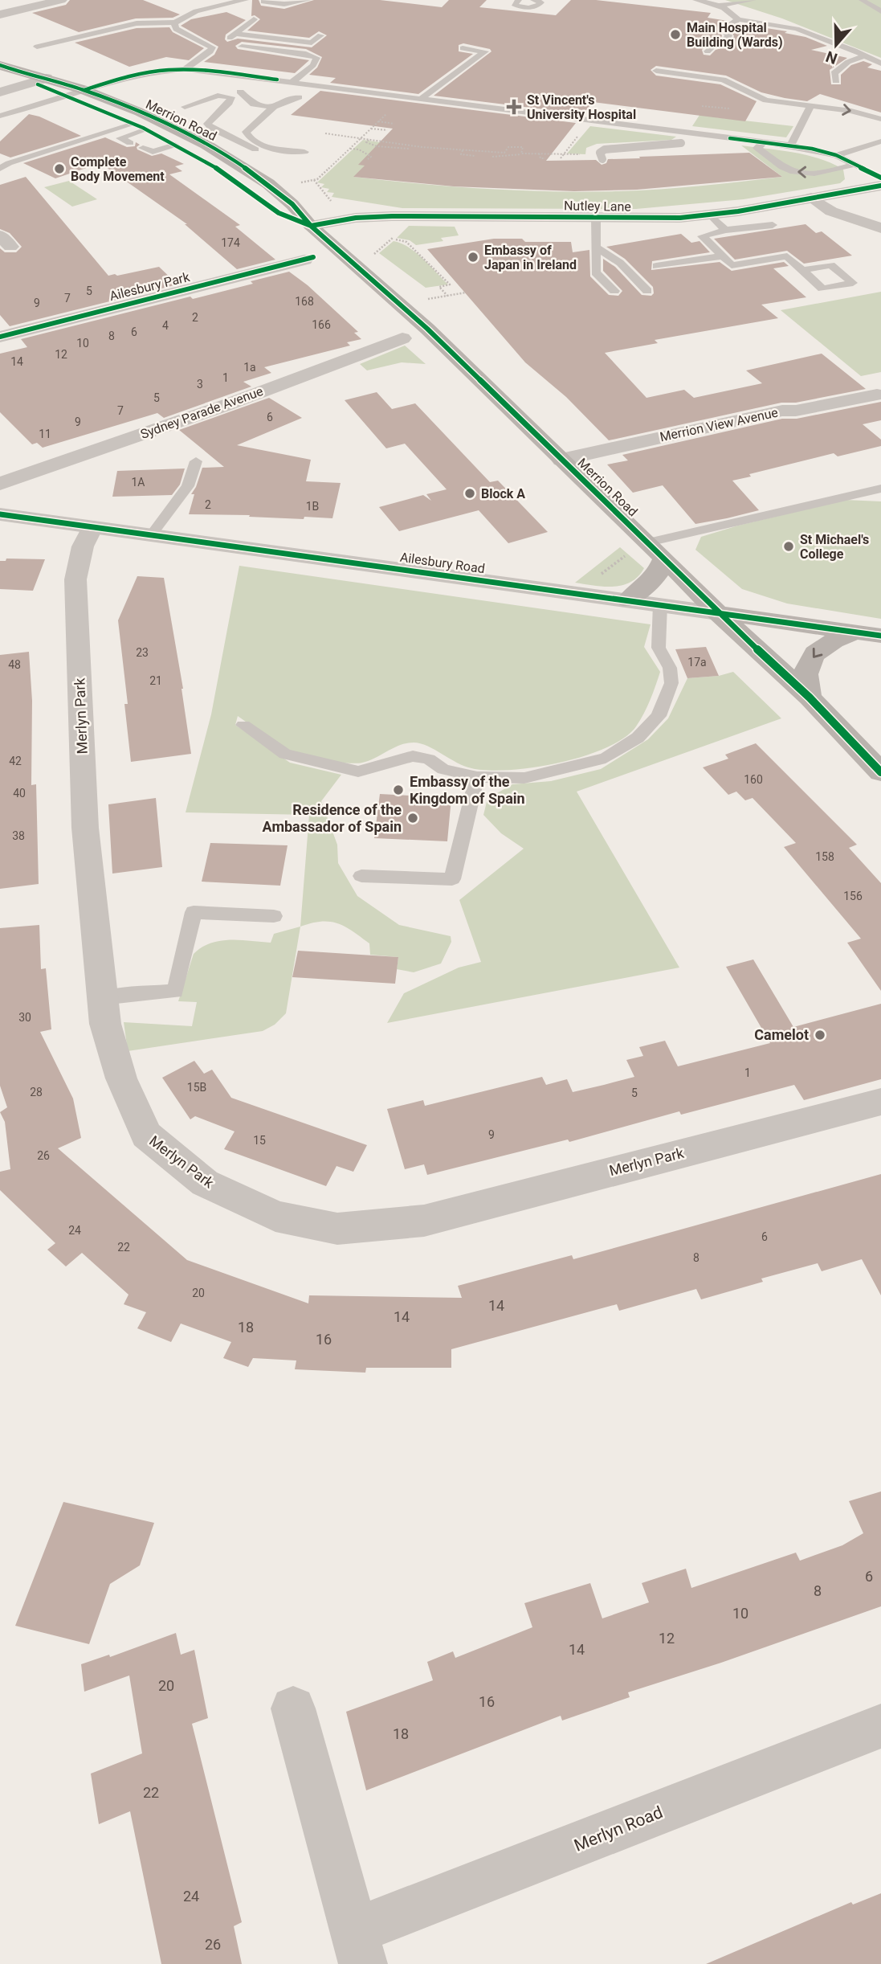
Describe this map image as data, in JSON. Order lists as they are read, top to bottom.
{
  "streets": {
    "main road": ["Merrion Road", "Ailesbury Road"],
    "street": [
      "Nutley Lane",
      "Ailesbury Park",
      "Sydney Parade Avenue",
      "Merrion View Avenue",
      "Merlyn Park",
      "Merlyn Road"
    ]
  },
  "crossings": [
    ["Merrion Road", "Nutley Lane"],
    ["Merrion Road", "Merrion View Avenue"],
    ["Merrion Road", "Ailesbury Road"],
    ["Ailesbury Road", "Merlyn Park"]
  ],
  "places": {
    "other": [
      "Main Hospital Building (Wards)",
      "Complete Body Movement",
      "Embassy of Japan in Ireland",
      "Block A",
      "St Michael's College",
      "Embassy of the Kingdom of Spain",
      "Residence of the Ambassador of Spain",
      "Camelot"
    ],
    "health": ["St Vincent's University Hospital"]
  },
  "house_numbers": [
    "174",
    "5",
    "7",
    "168",
    "9",
    "2",
    "166",
    "4",
    "6",
    "8",
    "10",
    "12",
    "14",
    "1a",
    "1",
    "3",
    "5",
    "7",
    "6",
    "9",
    "11",
    "1A",
    "2",
    "1B",
    "23",
    "17a",
    "48",
    "21",
    "42",
    "160",
    "40",
    "38",
    "158",
    "156",
    "30",
    "1",
    "15B",
    "28",
    "5",
    "9",
    "15",
    "26",
    "24",
    "6",
    "22",
    "8",
    "20",
    "14",
    "14",
    "18",
    "16",
    "6",
    "8",
    "10",
    "12",
    "14",
    "20",
    "16",
    "18",
    "22",
    "24",
    "26"
  ],
  "north": "bottom"
}
